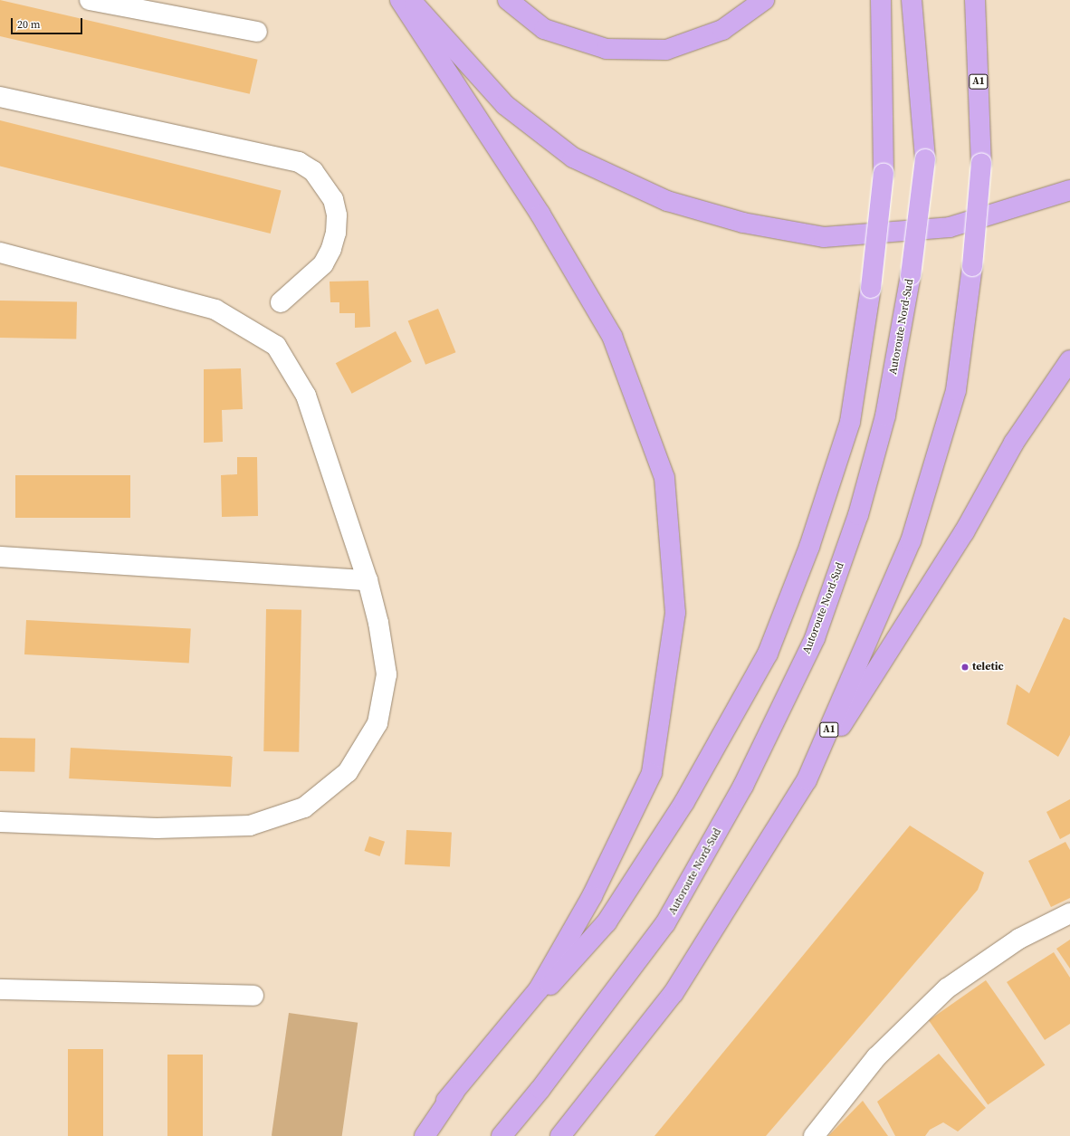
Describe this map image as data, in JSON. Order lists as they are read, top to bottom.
{
  "streets": {
    "highway": ["A1", "Autoroute Nord-Sud"]
  },
  "places": ["teletic"],
  "scale_bar": "20 m"
}
